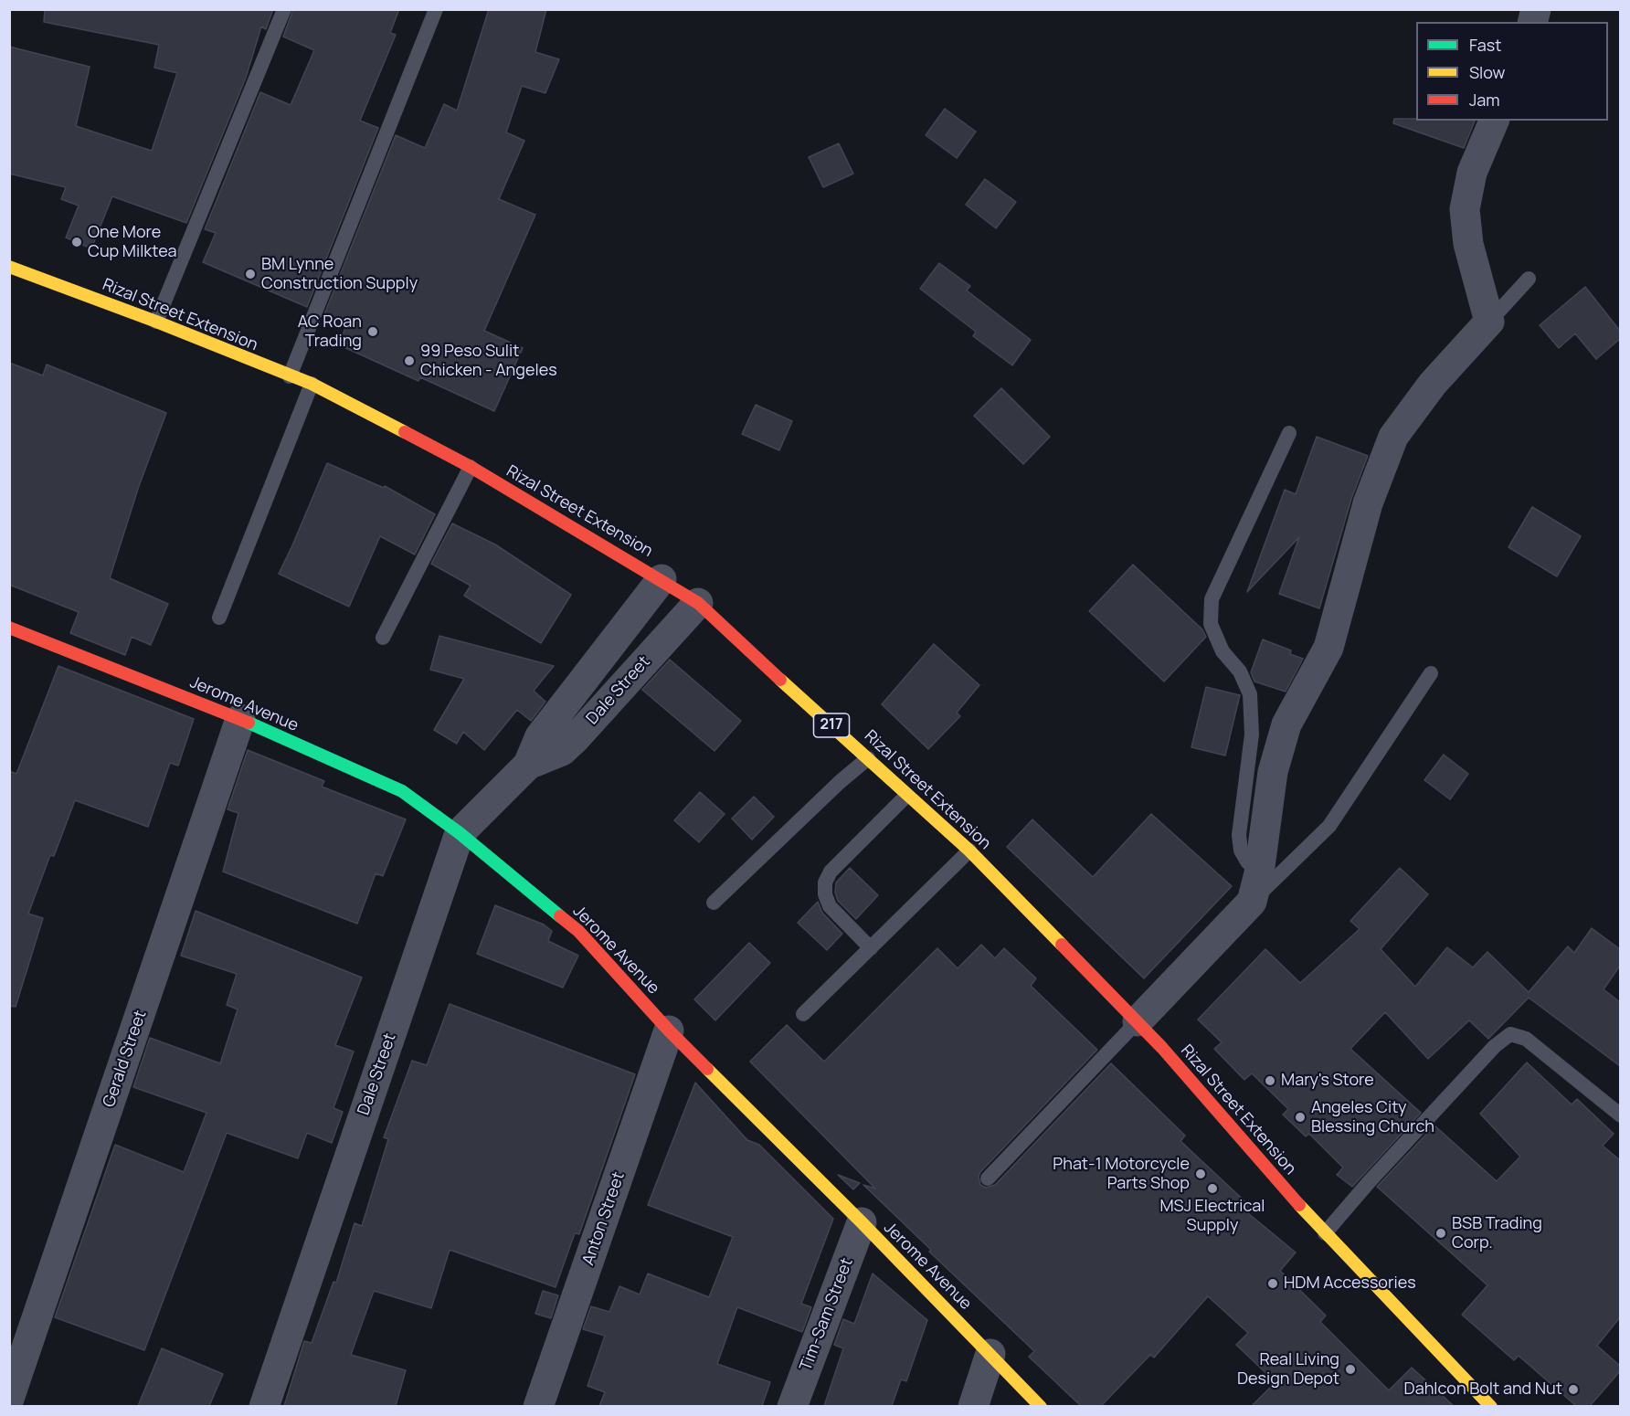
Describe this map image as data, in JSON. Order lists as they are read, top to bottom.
{
  "streets": {
    "main road": ["Rizal Street Extension", "Jerome Avenue", "217"],
    "street": [
      "Dale Street",
      "Gerald Street",
      "Anton Street",
      "Tim-Sam Street"
    ]
  },
  "crossings": [
    ["Rizal Street Extension", "Dale Street"],
    ["Dale Street", "Jerome Avenue"],
    ["Jerome Avenue", "Gerald Street"],
    ["Jerome Avenue", "Anton Street"],
    ["Jerome Avenue", "Tim-Sam Street"]
  ],
  "places": [
    "One More Cup Milktea",
    "BM Lynne Construction Supply",
    "AC Roan Trading",
    "99 Peso Sulit Chicken - Angeles",
    "Mary's Store",
    "Angeles City Blessing Church",
    "Phat-1 Motorcycle Parts Shop",
    "MSJ Electrical Supply",
    "BSB Trading Corp.",
    "HDM Accessories",
    "Real Living Design Depot",
    "Dahlcon Bolt and Nut"
  ],
  "legend": ["Fast", "Slow", "Jam"]
}
